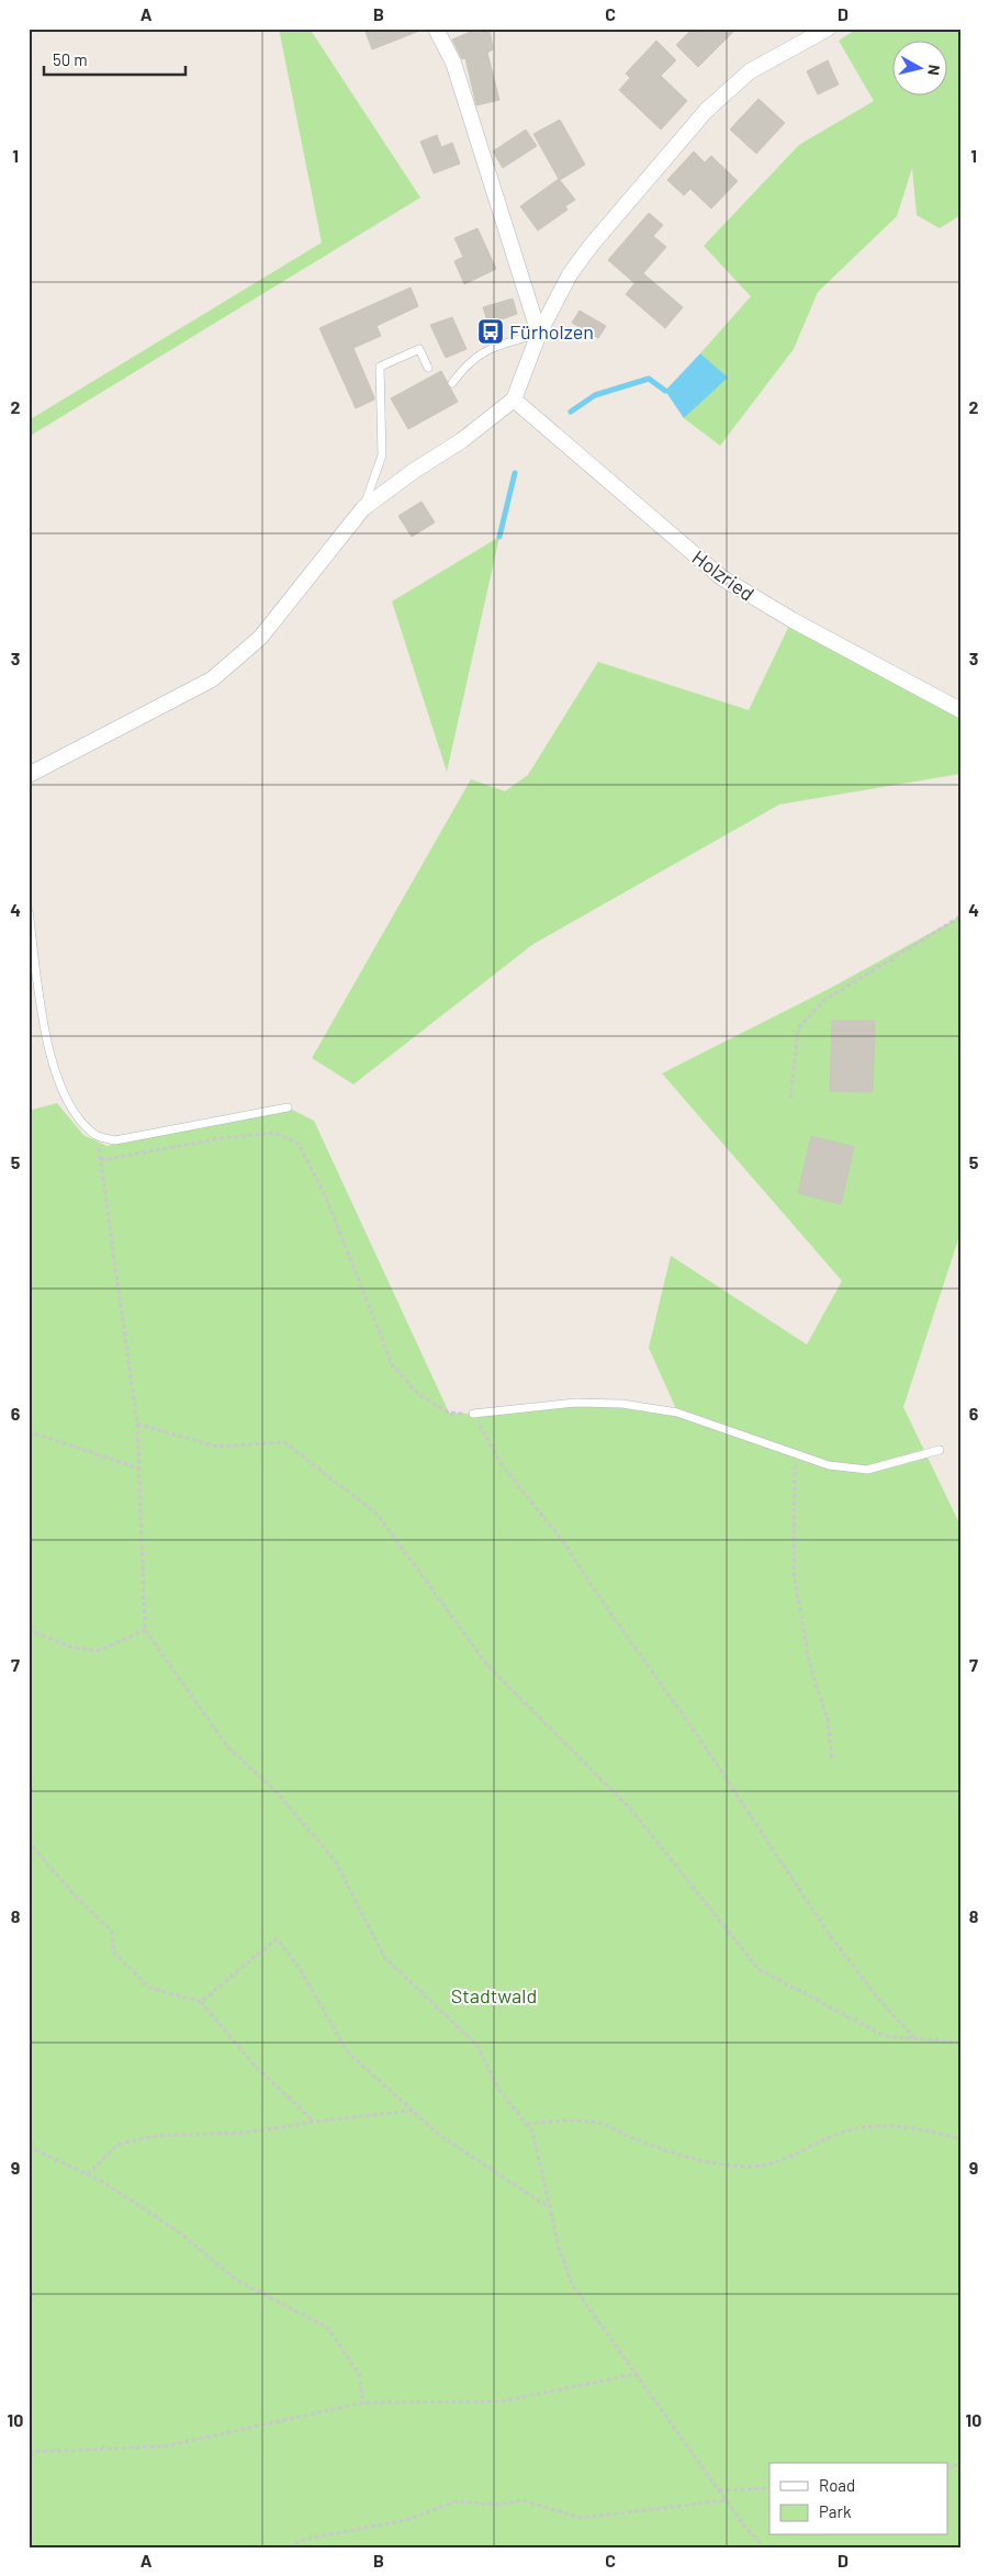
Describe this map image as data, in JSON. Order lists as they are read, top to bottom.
{
  "streets": {
    "street": ["Holzried"]
  },
  "parks": ["Stadtwald"],
  "places": {
    "bus stop": ["Fürholzen"]
  },
  "legend": ["Road", "Park"],
  "scale_bar": "50 m",
  "north": "right",
  "grid": {
    "columns": [
      "A",
      "B",
      "C",
      "D"
    ],
    "rows": [
      "1",
      "2",
      "3",
      "4",
      "5",
      "6",
      "7",
      "8",
      "9",
      "10"
    ]
  }
}
